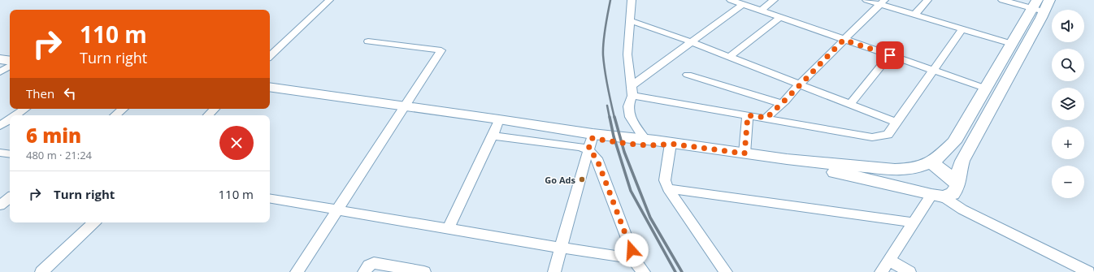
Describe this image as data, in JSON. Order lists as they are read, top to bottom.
{
  "places": ["Go Ads"],
  "page": {
    "map_buttons": ["+", "−"],
    "turn": ["110 m", "Turn right"],
    "then": "Then",
    "heading": ["6 min", "480 m · 21:24"],
    "list": [
      {
        "name": "Turn right",
        "value": "110 m"
      }
    ]
  }
}
